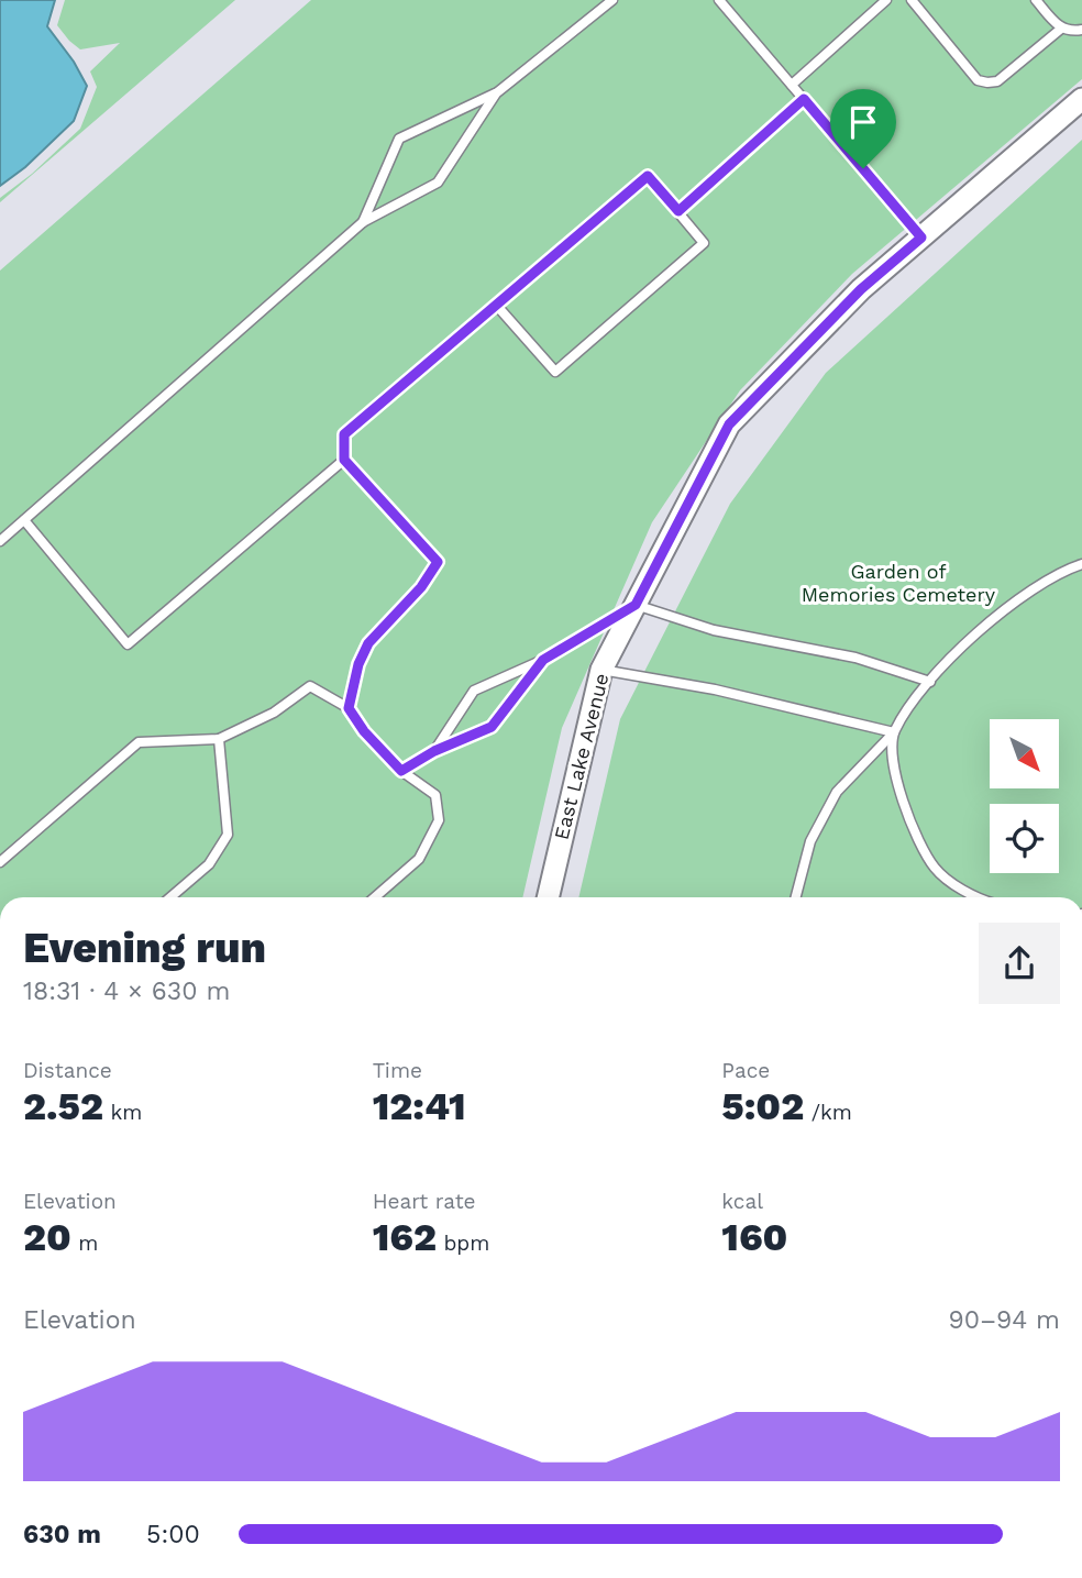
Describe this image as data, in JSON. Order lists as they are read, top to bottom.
{
  "streets": {
    "street": ["East Lake Avenue"]
  },
  "parks": ["Garden of Memories Cemetery"],
  "north": "bottom right",
  "page": {
    "heading": ["Evening run", "18:31 · 4 × 630 m"],
    "stats": [
      ["Distance", "2.52 km"],
      ["Time", "12:41"],
      ["Pace", "5:02 /km"],
      ["Elevation", "20 m"],
      ["Heart rate", "162 bpm"],
      ["kcal", "160"]
    ],
    "chart": ["Elevation", "90–94 m"],
    "list": [
      {
        "name": "630 m",
        "note": "5:00"
      }
    ]
  }
}
